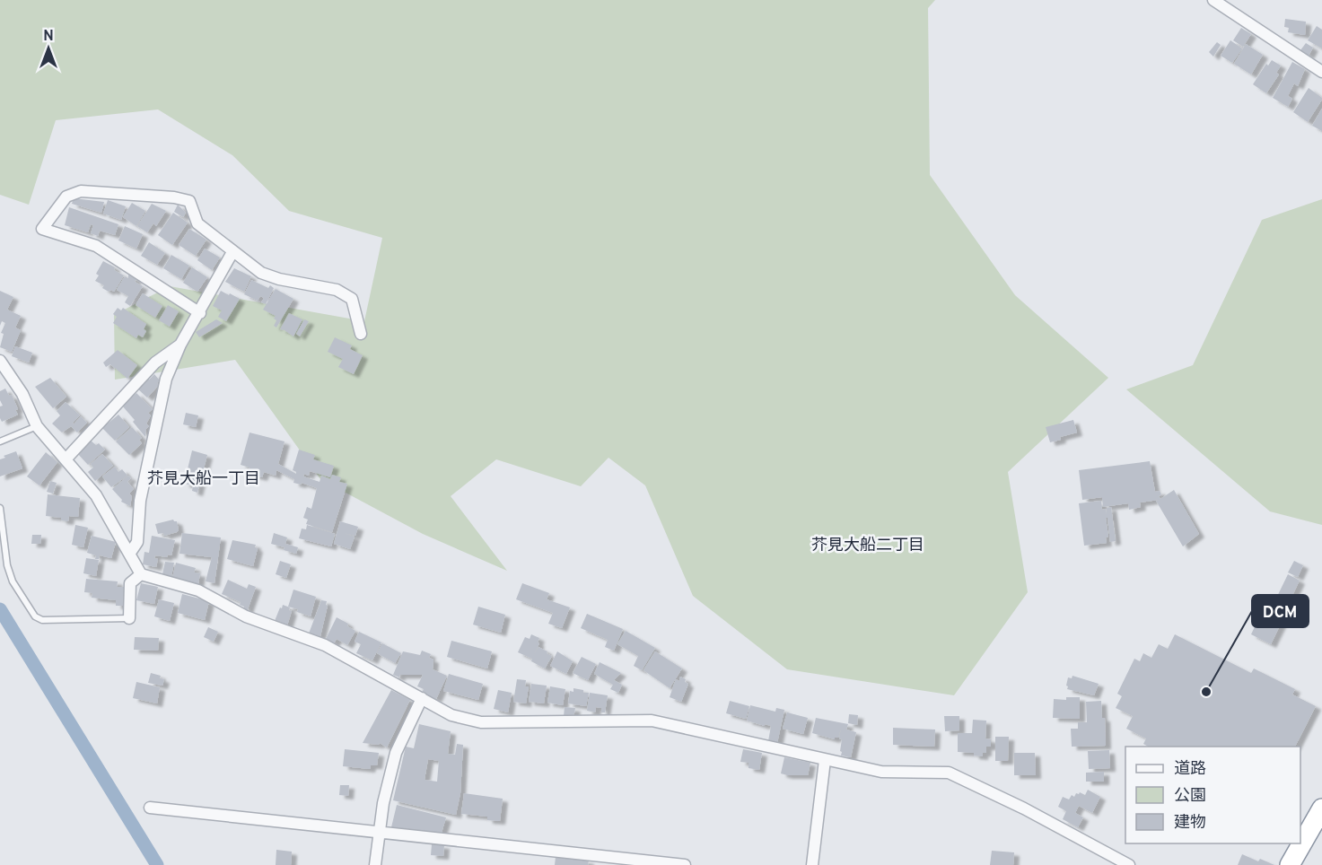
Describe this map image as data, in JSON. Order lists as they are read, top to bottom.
{
  "districts": ["芥見大船一丁目", "芥見大船二丁目"],
  "places": ["DCM"],
  "legend": ["道路", "公園", "建物"],
  "north": "top"
}
